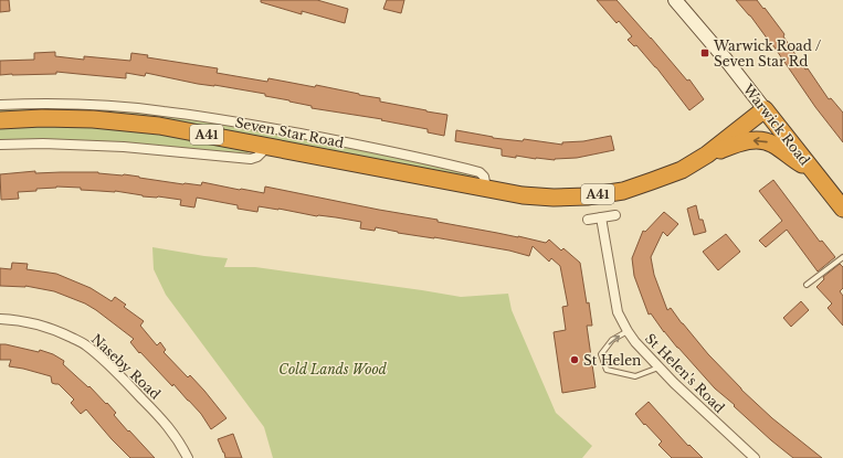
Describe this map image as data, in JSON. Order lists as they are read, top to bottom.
{
  "streets": {
    "highway": ["Warwick Road", "Seven Star Road", "A41"],
    "street": ["Naseby Road", "St Helen's Road"]
  },
  "crossings": [
    ["Warwick Road", "Seven Star Road"]
  ],
  "parks": ["Cold Lands Wood"],
  "places": {
    "transit": ["Warwick Road / Seven Star Rd"],
    "other": ["St Helen"]
  }
}
